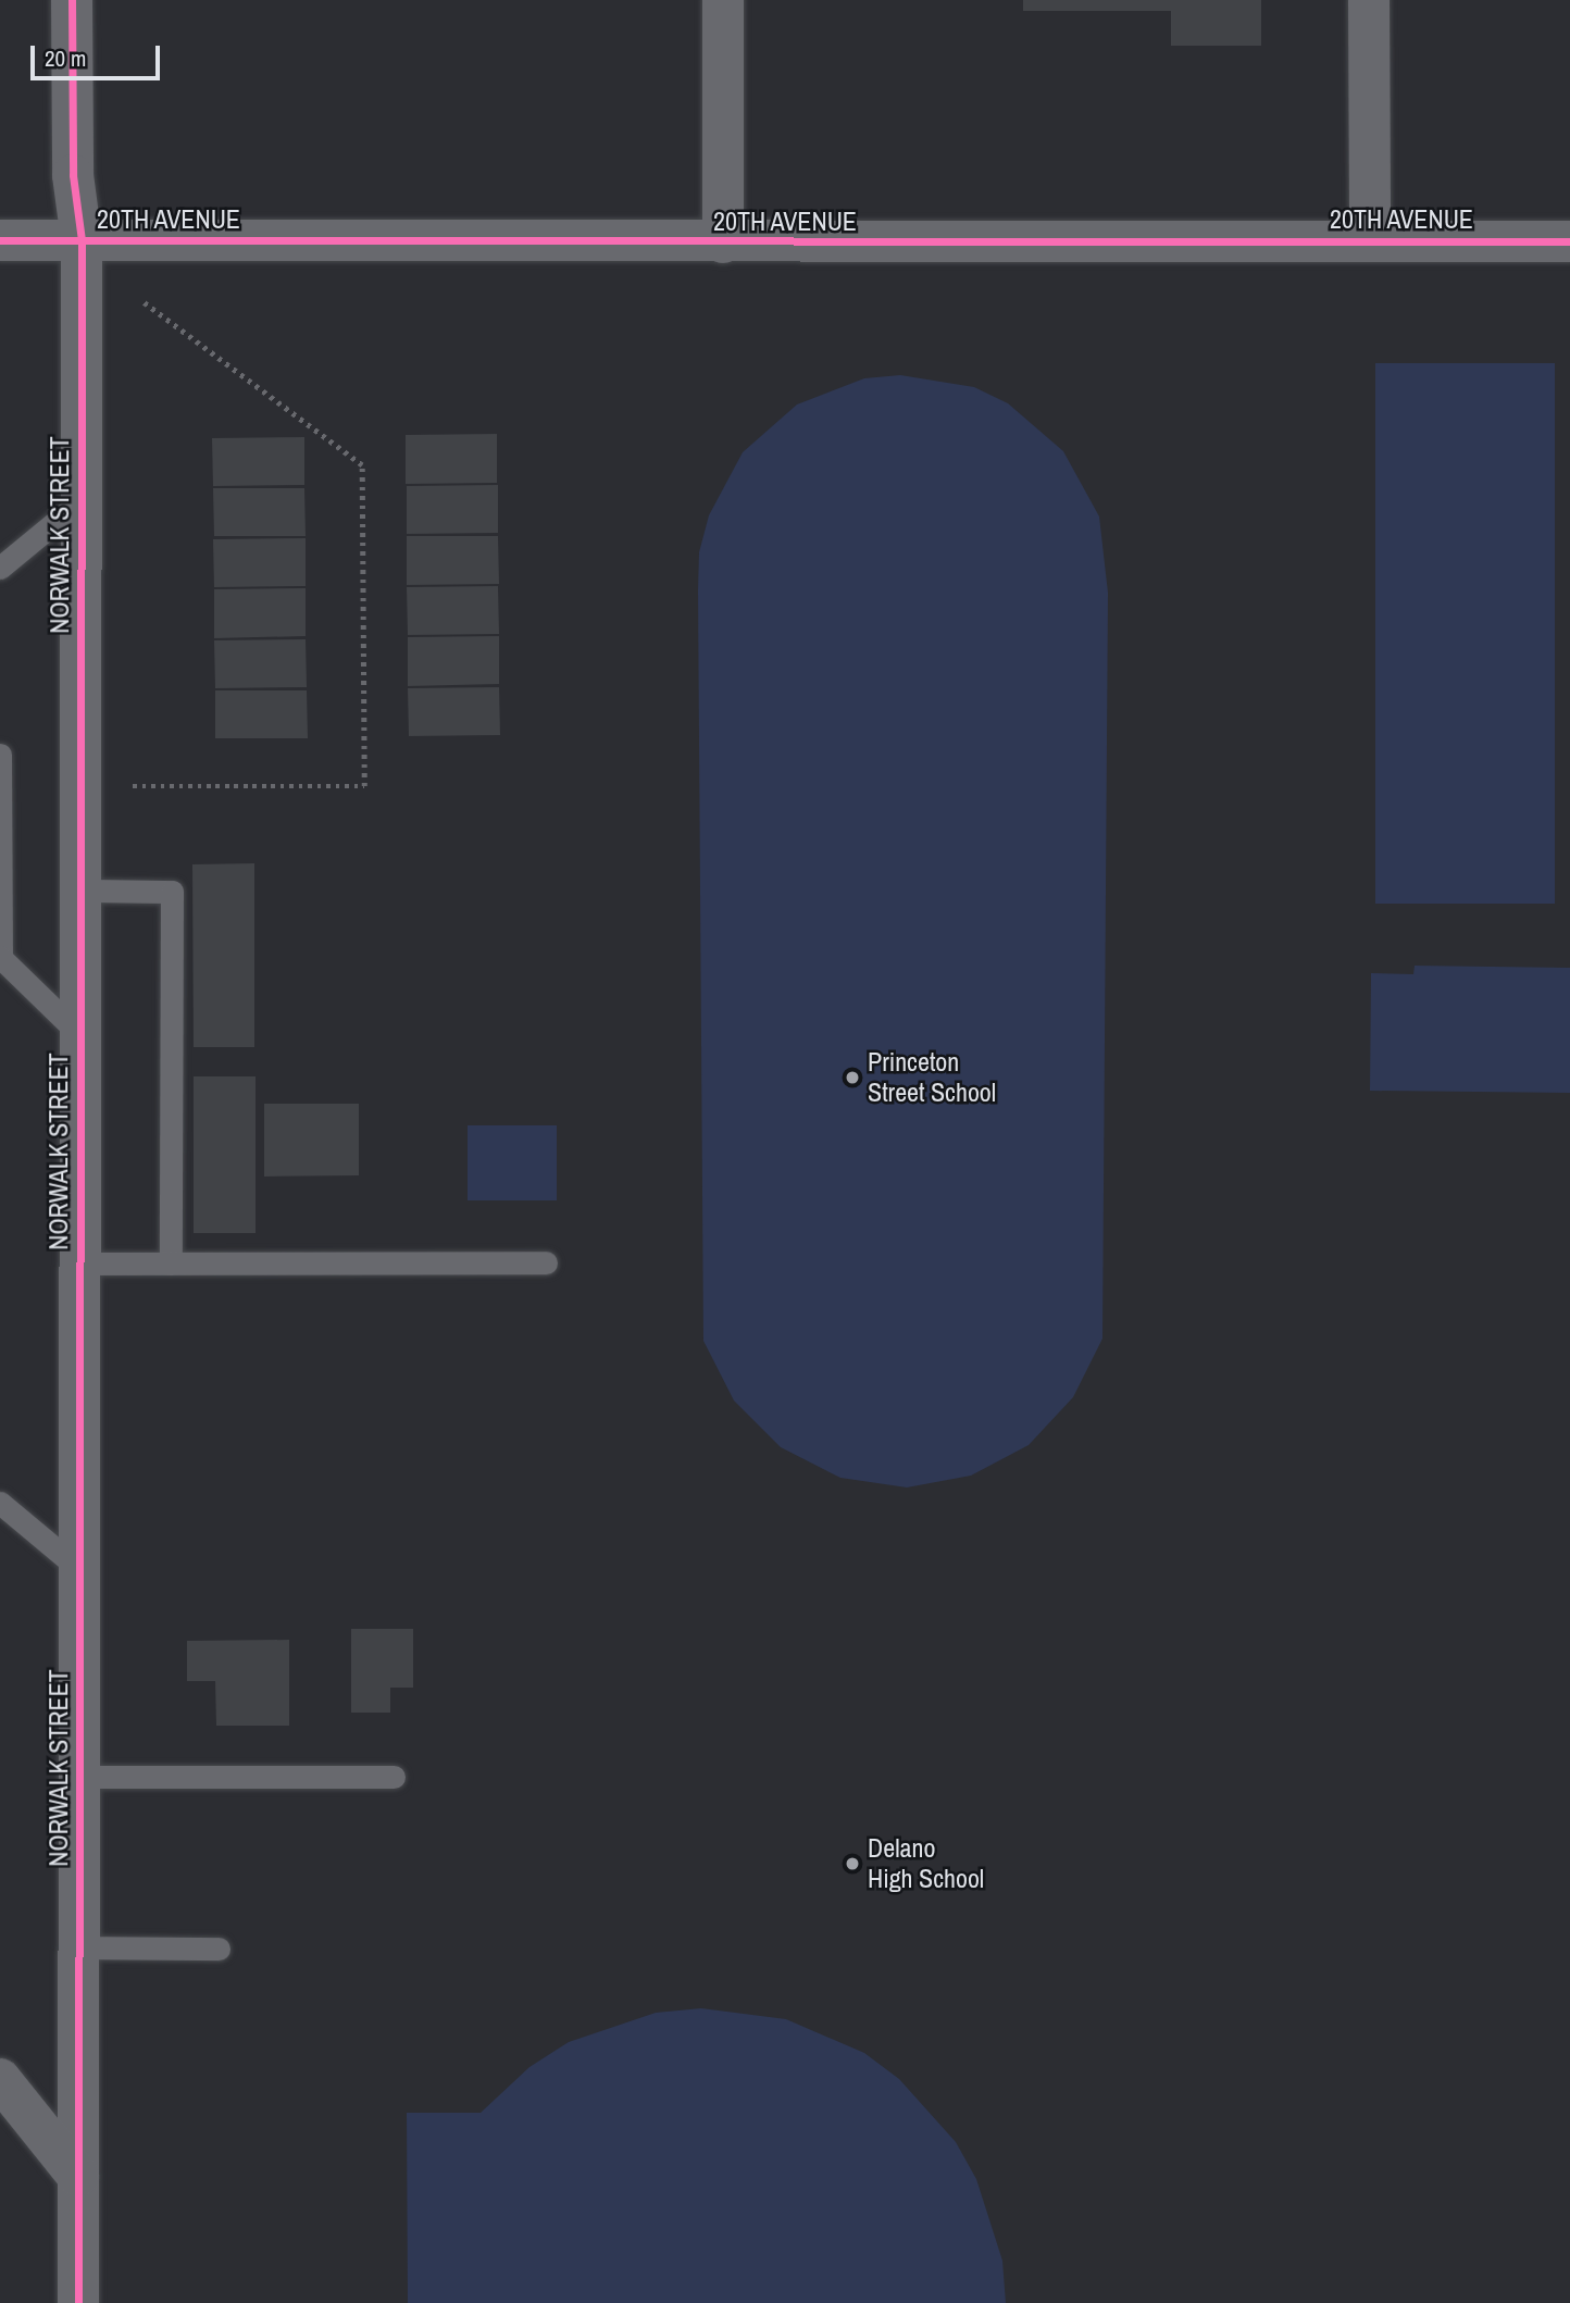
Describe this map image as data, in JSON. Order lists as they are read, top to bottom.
{
  "streets": {
    "street": ["20TH AVENUE", "NORWALK STREET"]
  },
  "crossings": [
    ["20TH AVENUE", "NORWALK STREET"]
  ],
  "places": ["Princeton Street School", "Delano High School"],
  "scale_bar": "20 m"
}
